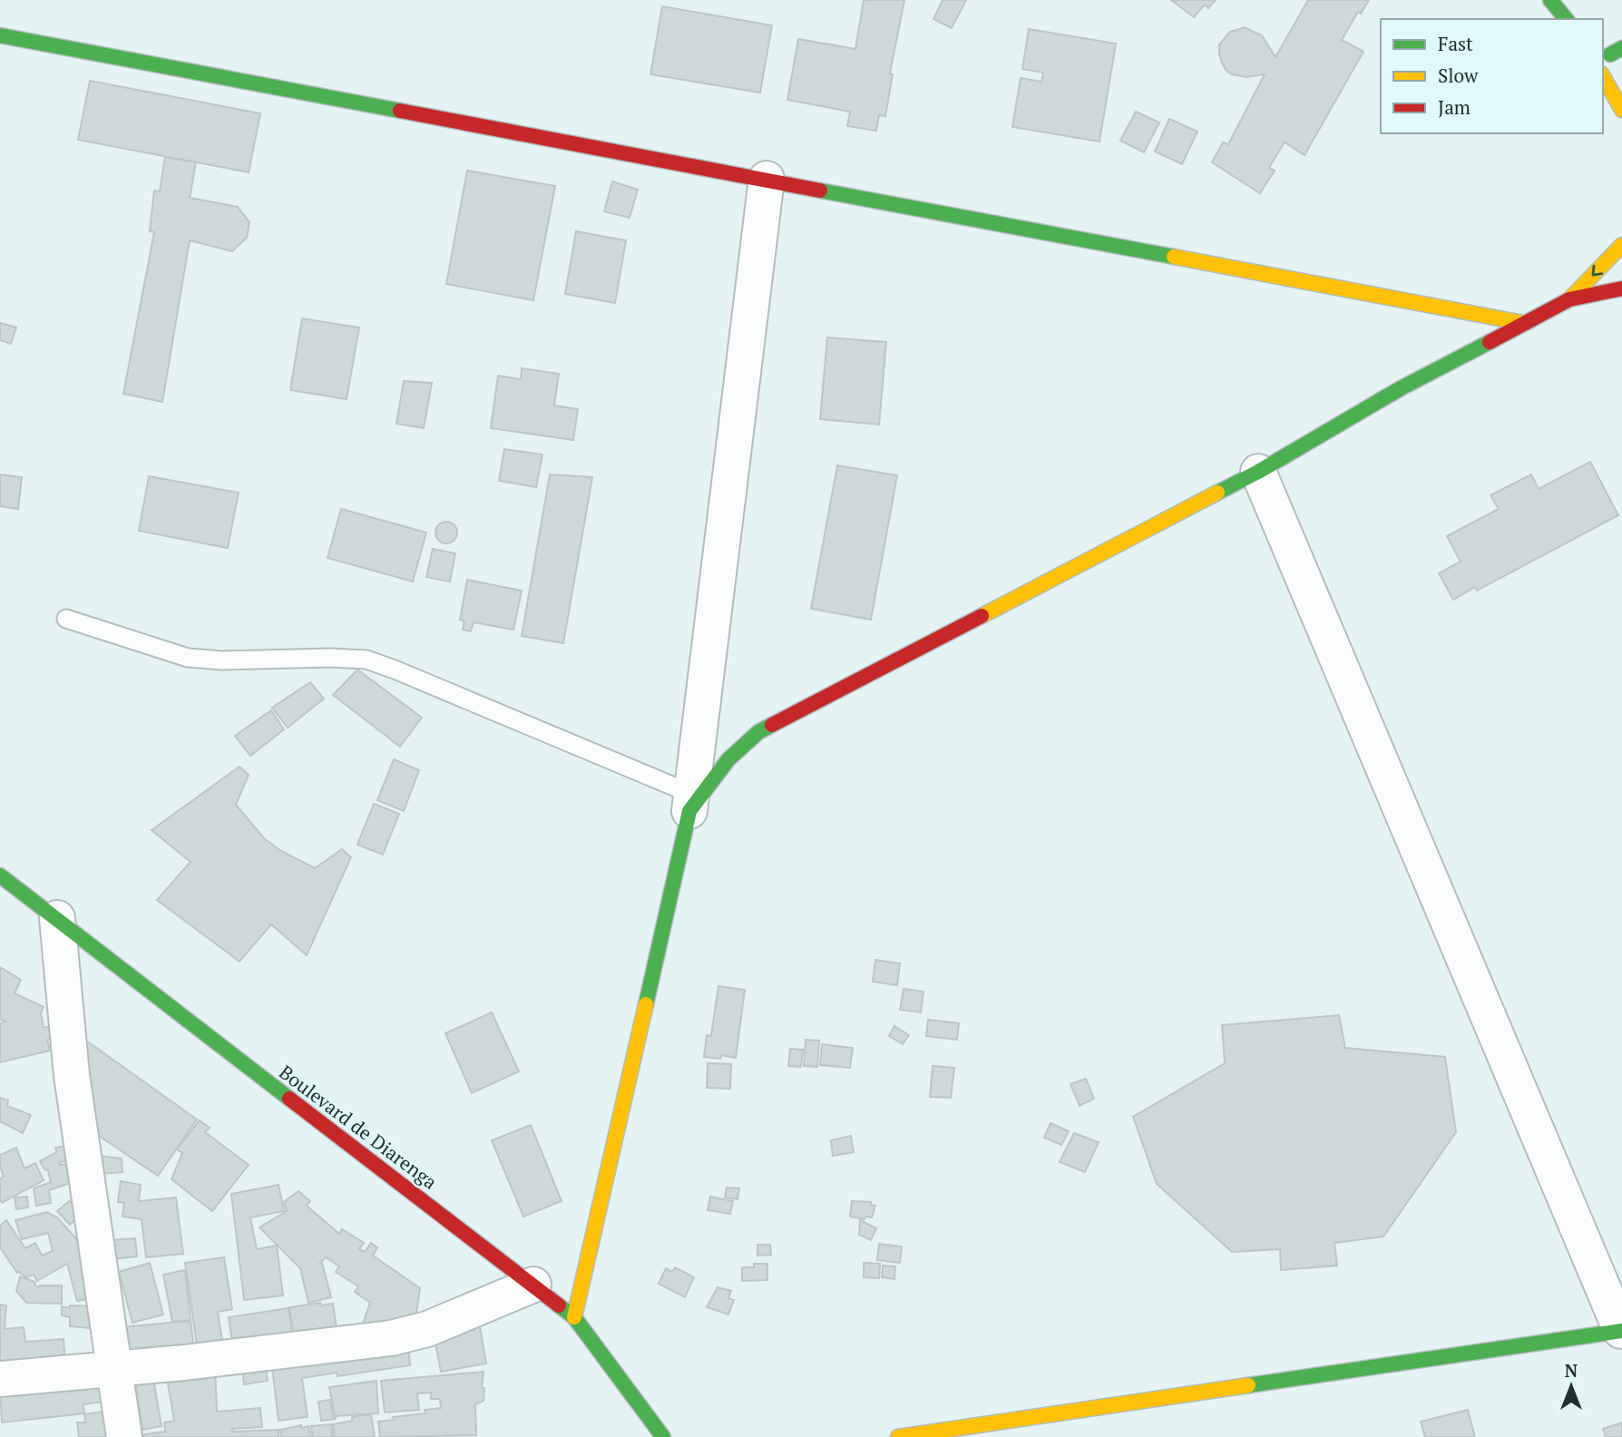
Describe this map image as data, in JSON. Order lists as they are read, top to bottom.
{
  "streets": {
    "main road": ["Boulevard de Diarenga"]
  },
  "legend": ["Fast", "Slow", "Jam"],
  "north": "top"
}
